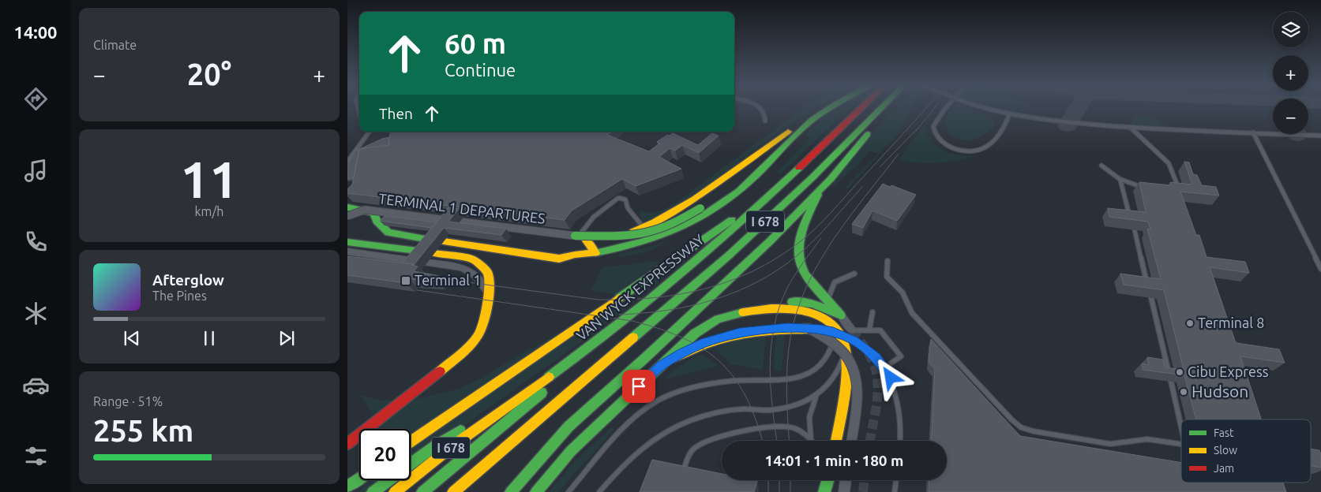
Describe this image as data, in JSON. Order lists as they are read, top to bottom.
{
  "streets": {
    "main road": ["I 678", "VAN WYCK EXPRESSWAY"],
    "street": ["TERMINAL 1 DEPARTURES"]
  },
  "places": {
    "transit": ["Terminal 1"],
    "other": ["Terminal 8", "Cibu Express", "Hudson"]
  },
  "legend": ["Fast", "Slow", "Jam"],
  "page": {
    "tabs": "14:00",
    "tile": [
      "Climate",
      ["11", "km/h"],
      ["Range · 51%", "255 km"]
    ],
    "map_buttons": ["+", "−"],
    "turn": ["60 m", "Continue"],
    "heat": ["−", "20°", "+"],
    "then": "Then",
    "song": ["Afterglow", "The Pines"],
    "limit": "20",
    "trip": "14:01 · 1 min · 180 m"
  }
}
